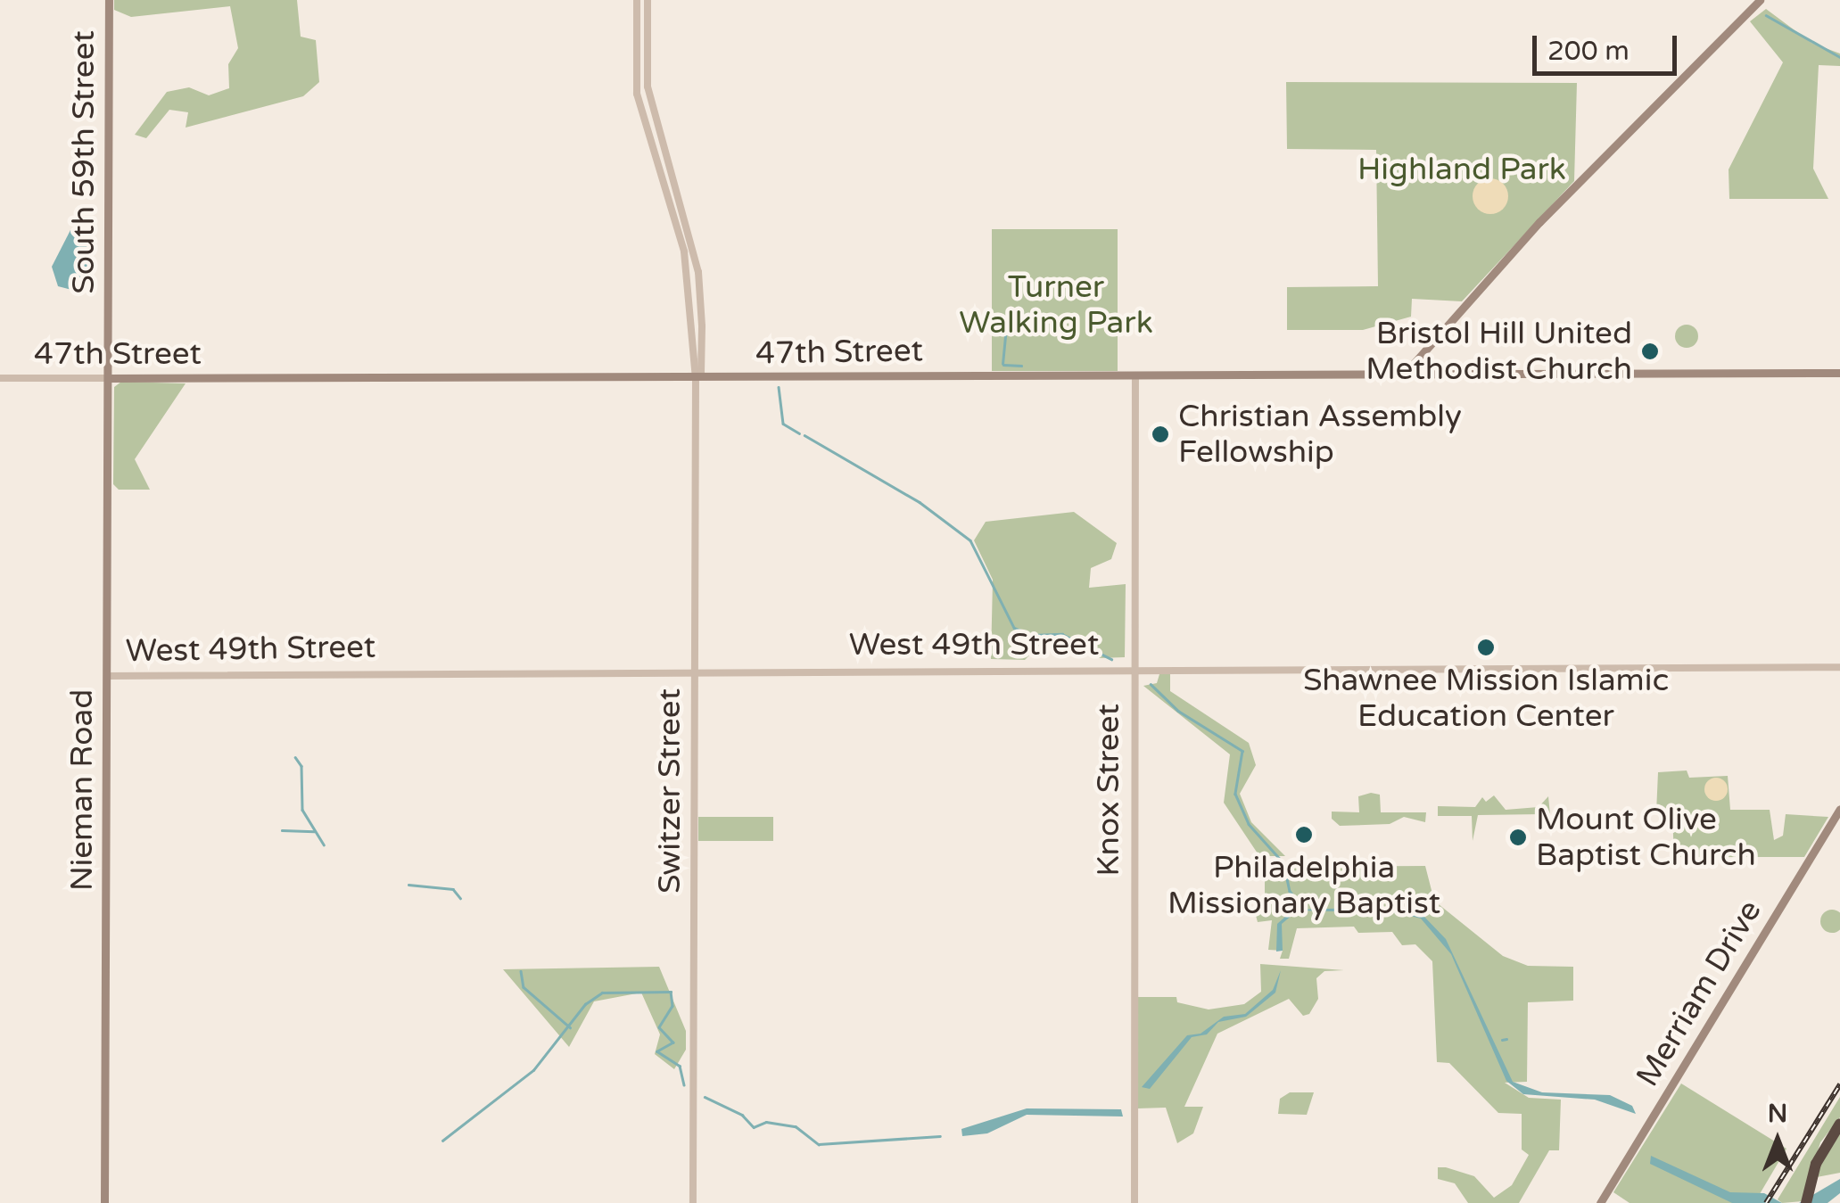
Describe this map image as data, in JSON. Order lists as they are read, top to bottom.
{
  "streets": {
    "main road": [
      "South 59th Street",
      "47th Street",
      "Nieman Road",
      "Merriam Drive"
    ],
    "street": ["West 49th Street", "Knox Street", "Switzer Street"]
  },
  "crossings": [
    ["South 59th Street", "47th Street"],
    ["South 59th Street", "Nieman Road"],
    ["47th Street", "Nieman Road"],
    ["47th Street", "Knox Street"],
    ["47th Street", "Switzer Street"],
    ["West 49th Street", "Nieman Road"],
    ["West 49th Street", "Knox Street"],
    ["West 49th Street", "Switzer Street"]
  ],
  "parks": ["Highland Park", "Turner Walking Park"],
  "places": [
    "Bristol Hill United Methodist Church",
    "Christian Assembly Fellowship",
    "Shawnee Mission Islamic Education Center",
    "Philadelphia Missionary Baptist",
    "Mount Olive Baptist Church"
  ],
  "scale_bar": "200 m",
  "north": "top"
}
